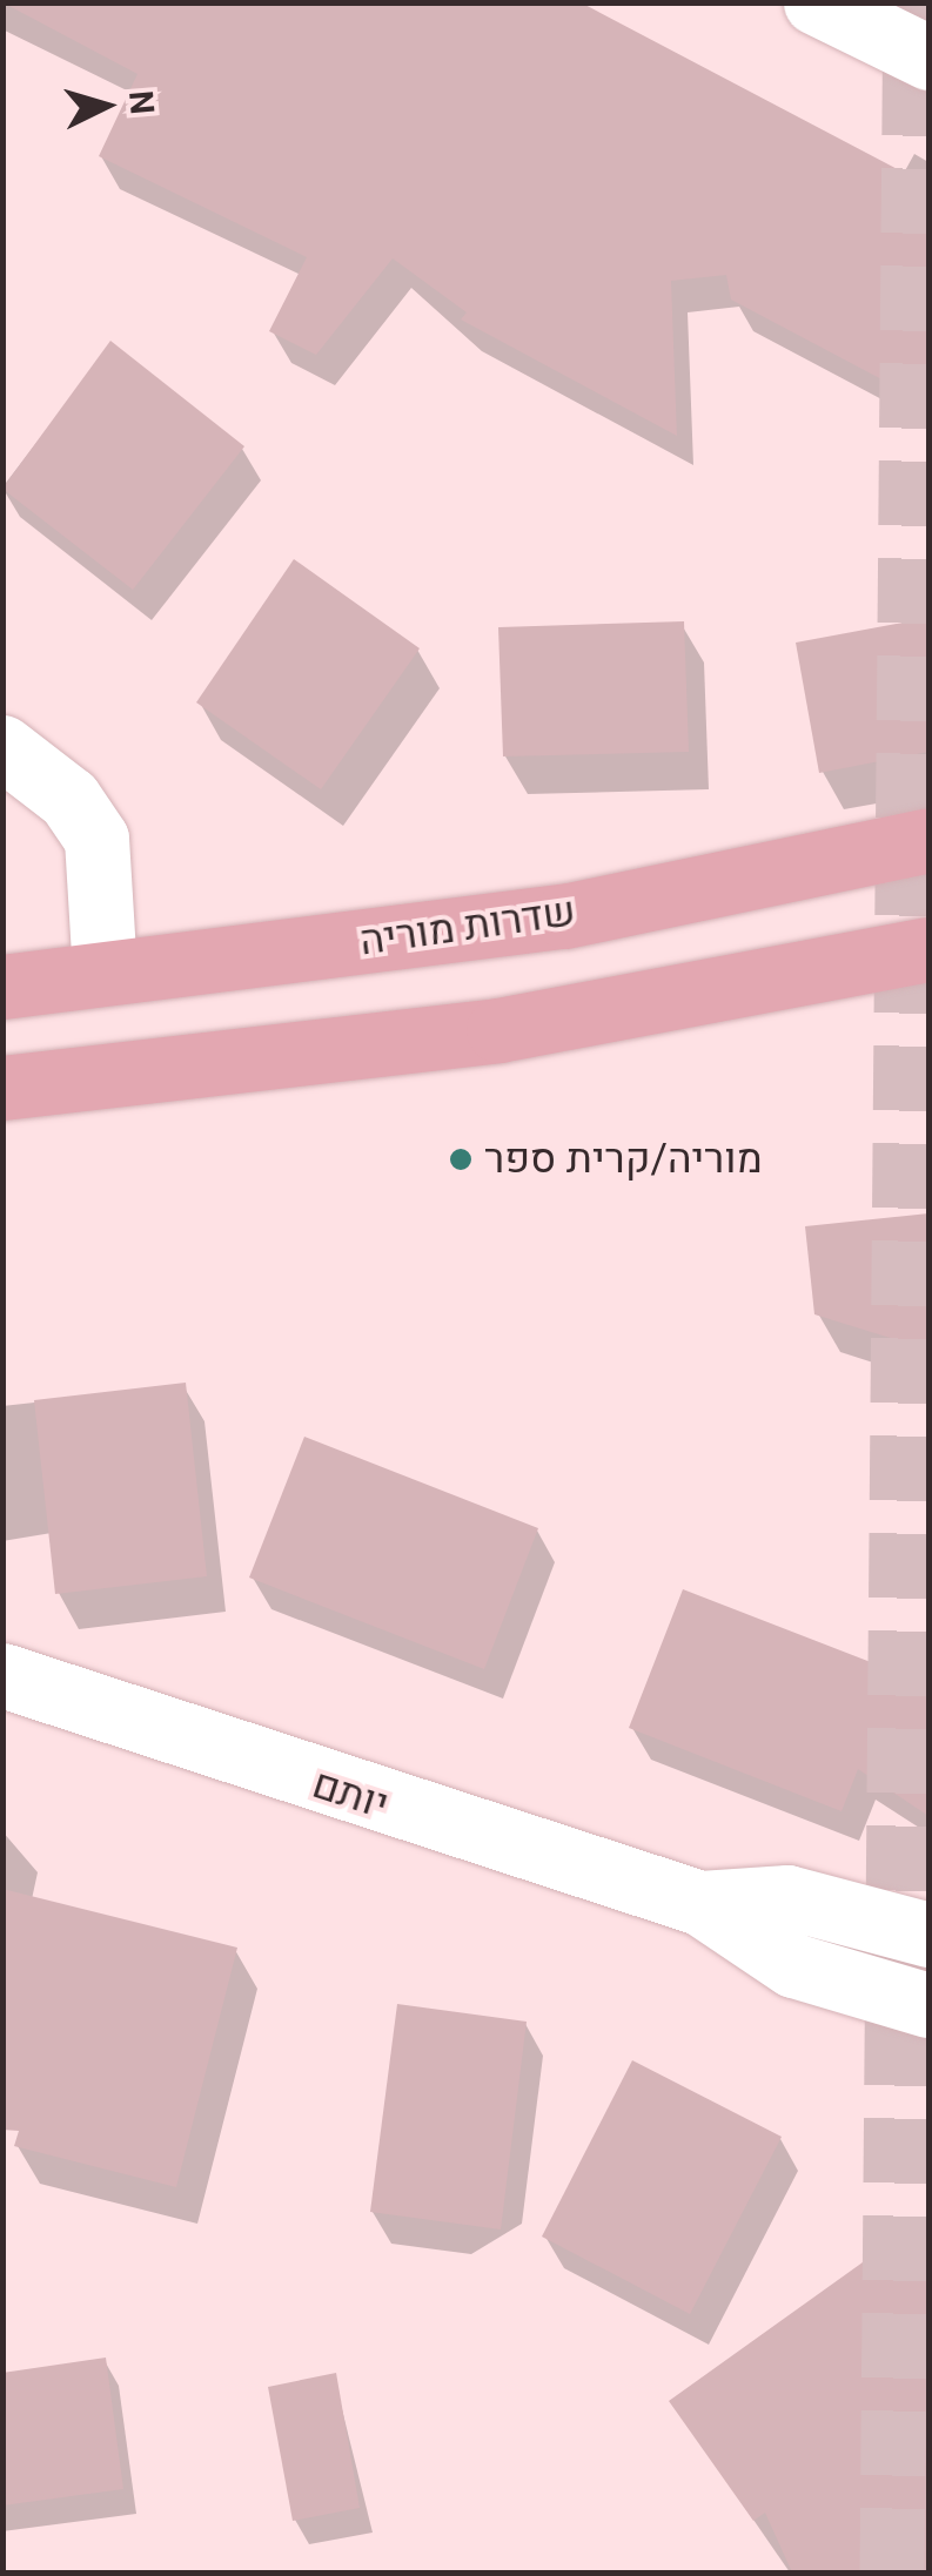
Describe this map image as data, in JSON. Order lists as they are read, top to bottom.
{
  "streets": {
    "main road": ["שדרות מוריה"],
    "street": ["יותם"]
  },
  "places": ["מוריה/קרית ספר"],
  "north": "right"
}
